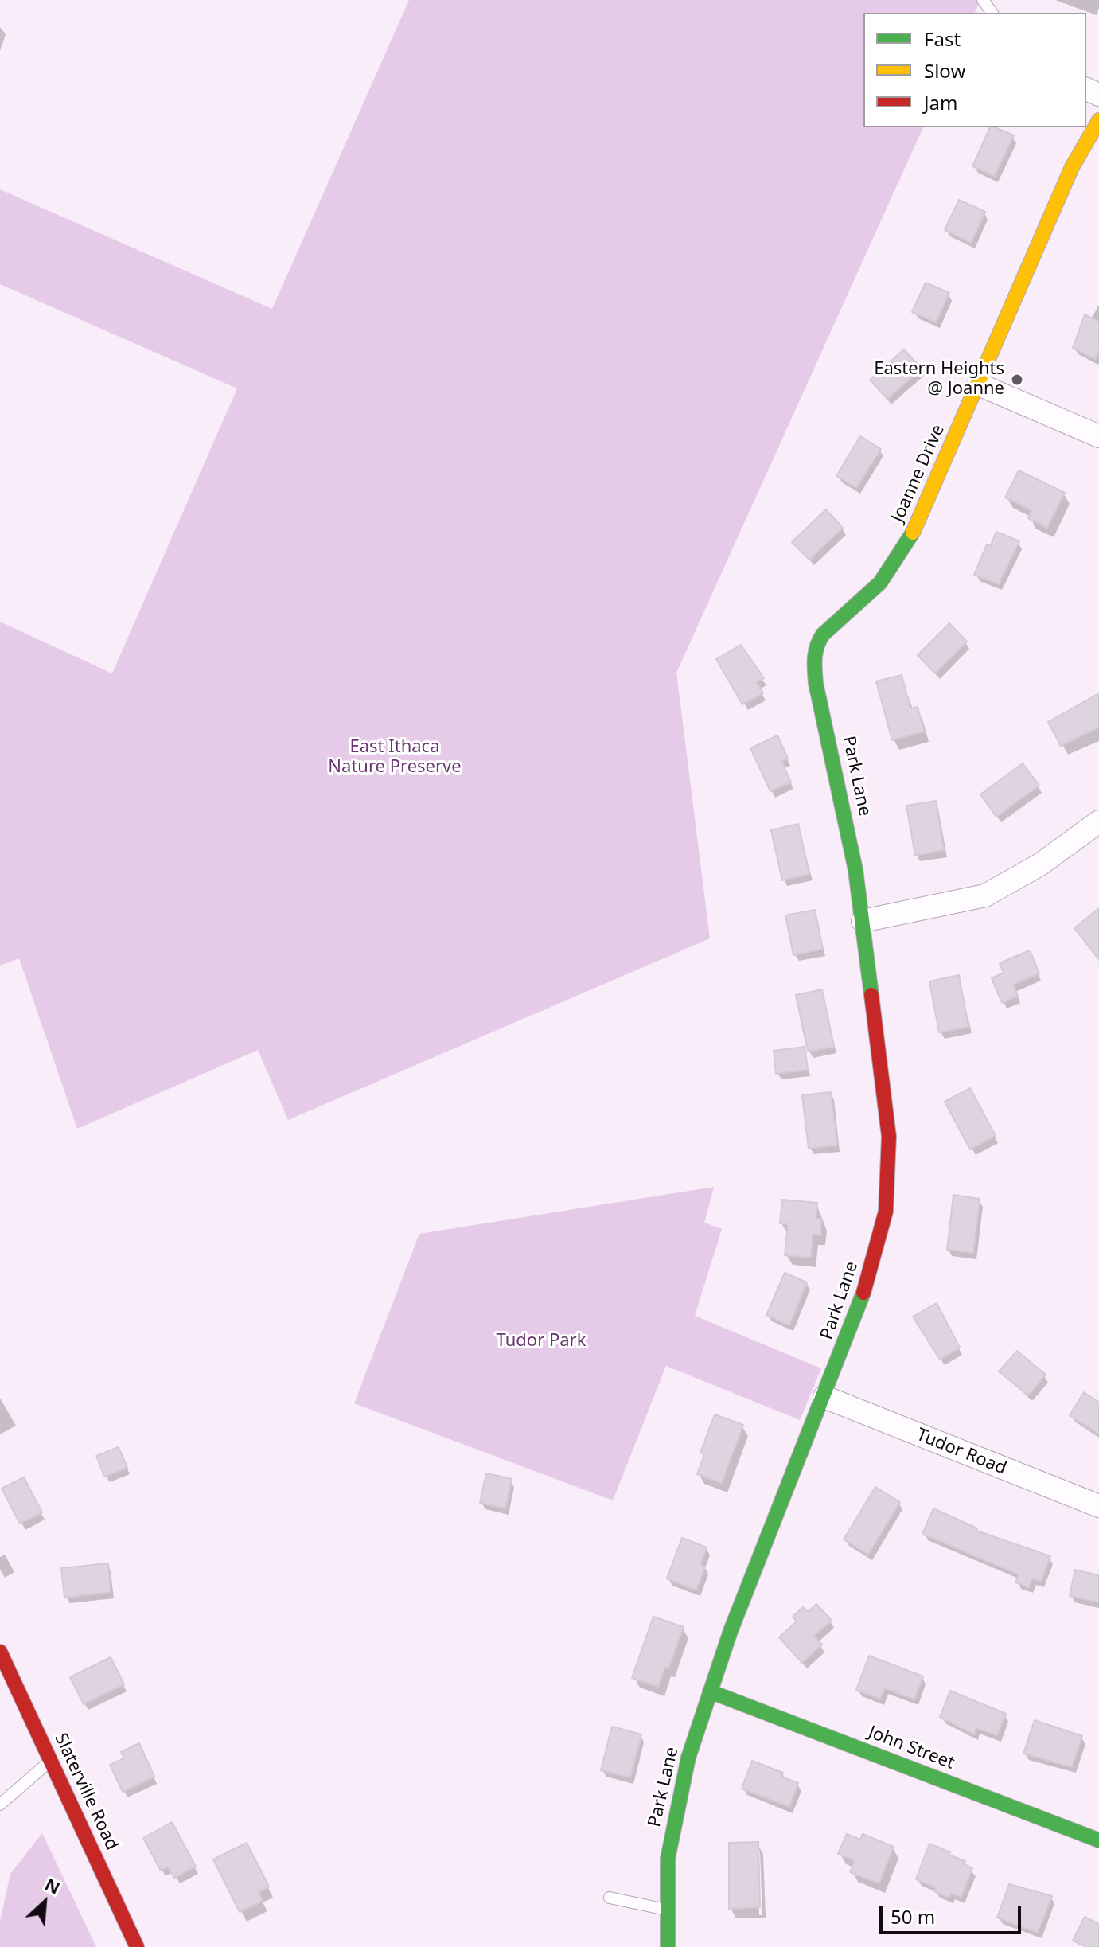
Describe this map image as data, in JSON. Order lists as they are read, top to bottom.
{
  "streets": {
    "main road": [
      "Joanne Drive",
      "Park Lane",
      "John Street",
      "Slaterville Road"
    ],
    "street": ["Tudor Road"]
  },
  "crossings": [
    ["Joanne Drive", "Park Lane"],
    ["Park Lane", "Tudor Road"],
    ["Park Lane", "John Street"]
  ],
  "parks": ["East Ithaca Nature Preserve", "Tudor Park"],
  "places": ["Eastern Heights @ Joanne"],
  "legend": ["Fast", "Slow", "Jam"],
  "scale_bar": "50 m",
  "north": "top right"
}
